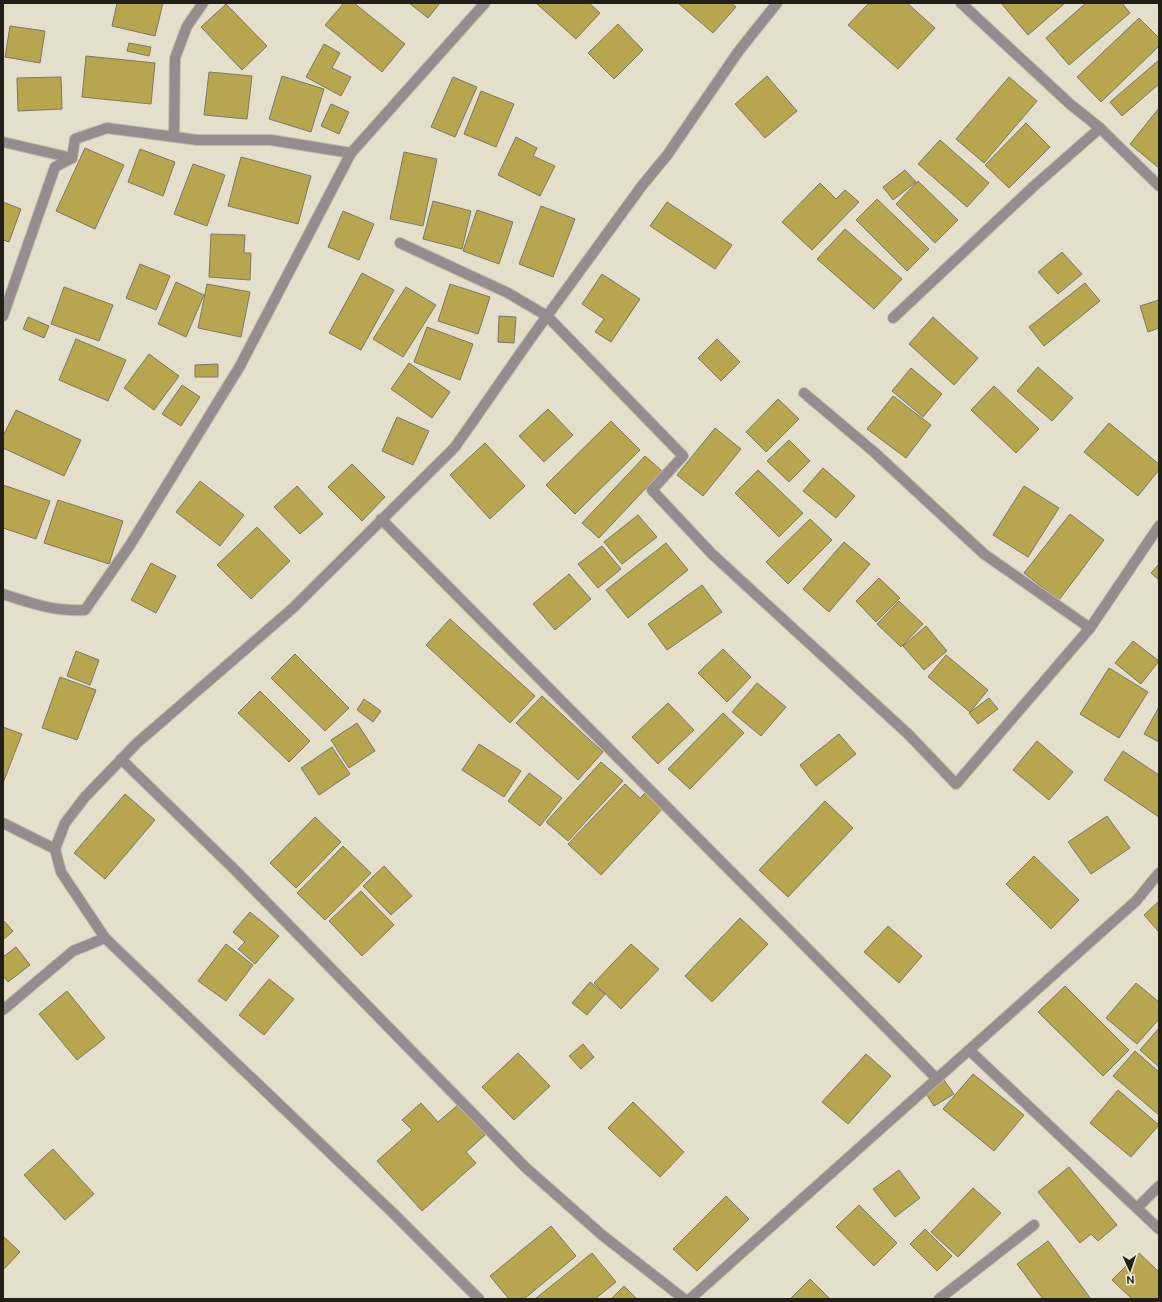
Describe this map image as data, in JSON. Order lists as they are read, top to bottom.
{
  "north": "bottom"
}
